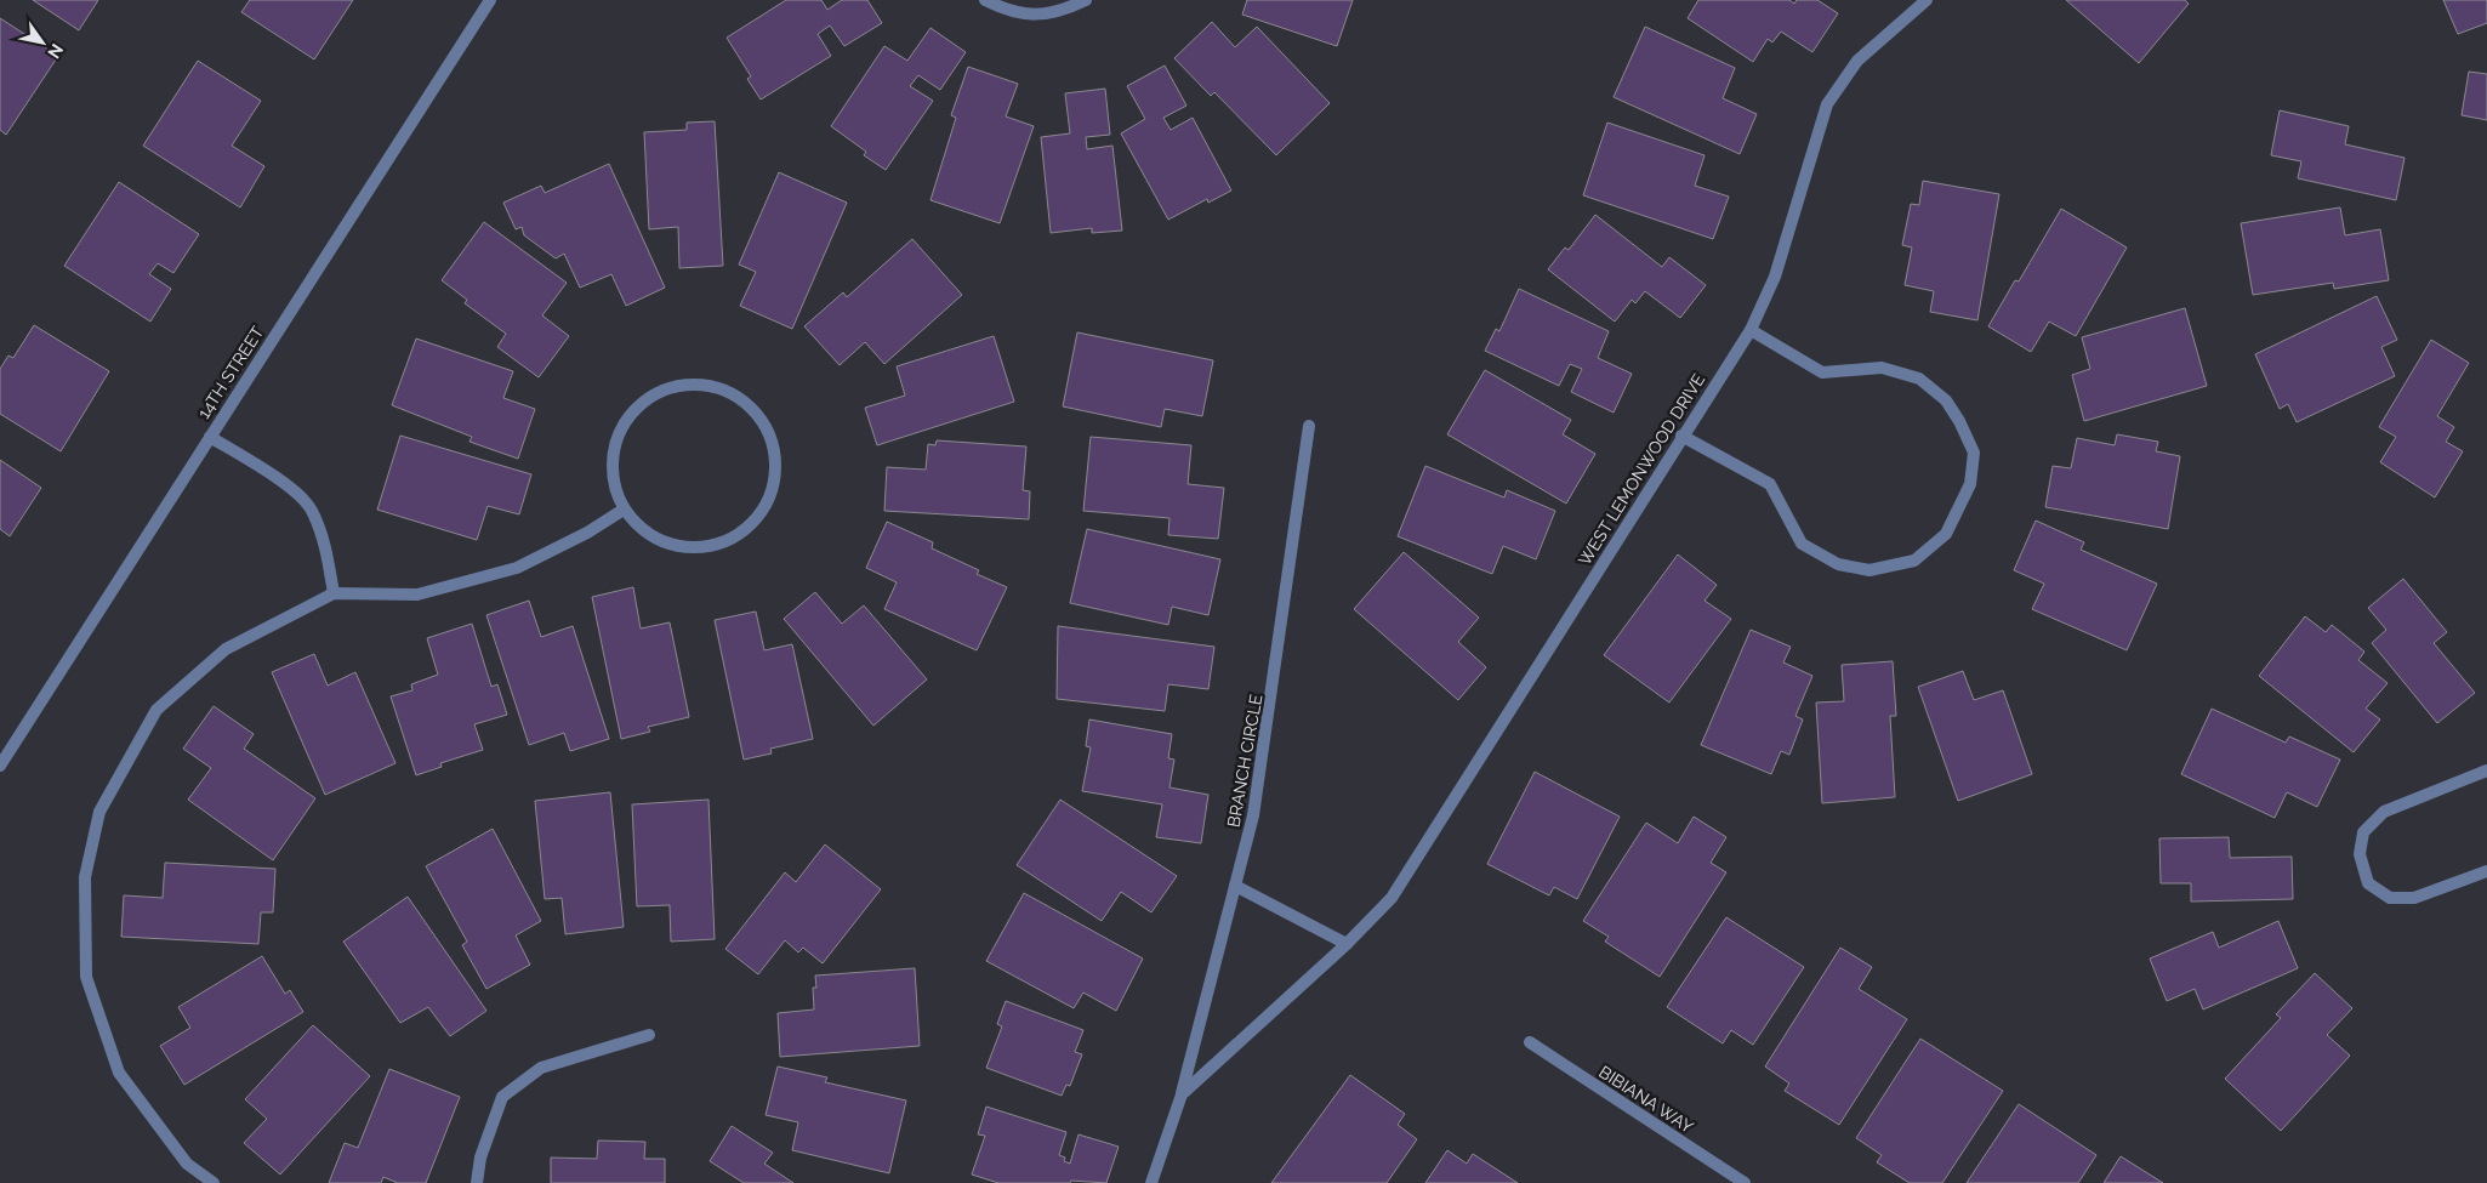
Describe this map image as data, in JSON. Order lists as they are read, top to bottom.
{
  "streets": {
    "street": [
      "14TH STREET",
      "WEST LEMONWOOD DRIVE",
      "BRANCH CIRCLE",
      "BIBIANA WAY"
    ]
  },
  "crossings": [
    ["WEST LEMONWOOD DRIVE", "BRANCH CIRCLE"]
  ],
  "north": "bottom right"
}
